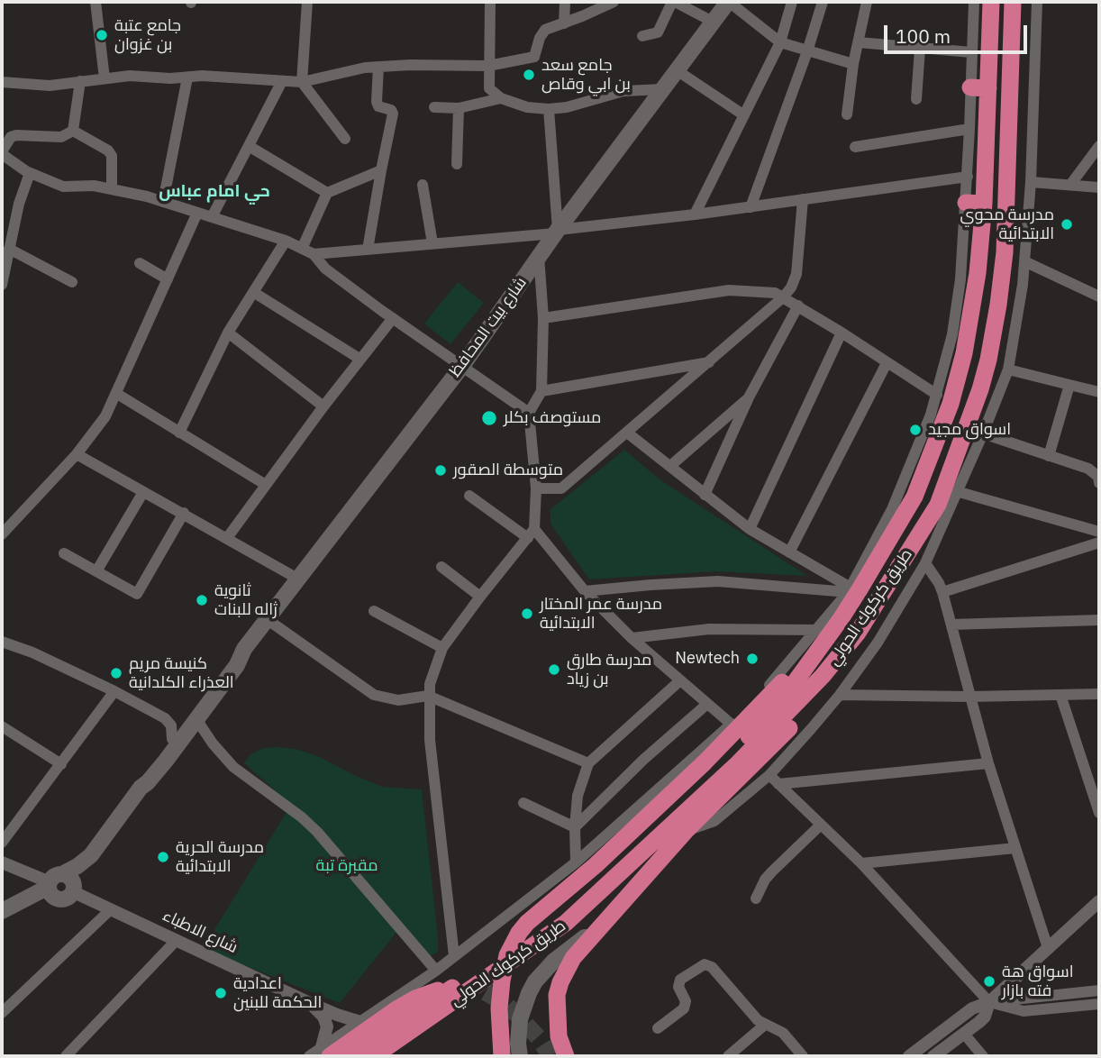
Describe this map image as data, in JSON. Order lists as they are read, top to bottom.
{
  "streets": {
    "highway": ["طريق كركوك الحولي"],
    "main road": ["شارع بيت المحافظ"],
    "street": ["شارع الاطباء"]
  },
  "crossings": [
    ["شارع بيت المحافظ", "شارع الاطباء"]
  ],
  "districts": ["حي امام عباس"],
  "parks": ["مقبرة تبة"],
  "places": [
    "جامع عتبة بن غزوان",
    "جامع سعد بن ابي وقاص",
    "مدرسة محوي الابتدائية",
    "مستوصف بكلر",
    "اسواق مجيد",
    "متوسطة الصقور",
    "ثانوية ژاله للبنات",
    "مدرسة عمر المختار الابتدائية",
    "Newtech",
    "مدرسة طارق بن زياد",
    "كنيسة مريم العذراء الكلدانية",
    "مدرسة الحرية الابتدائية",
    "اسواق هة فته بازار",
    "اعدادية الحكمة للبنين"
  ],
  "scale_bar": "100 m"
}
